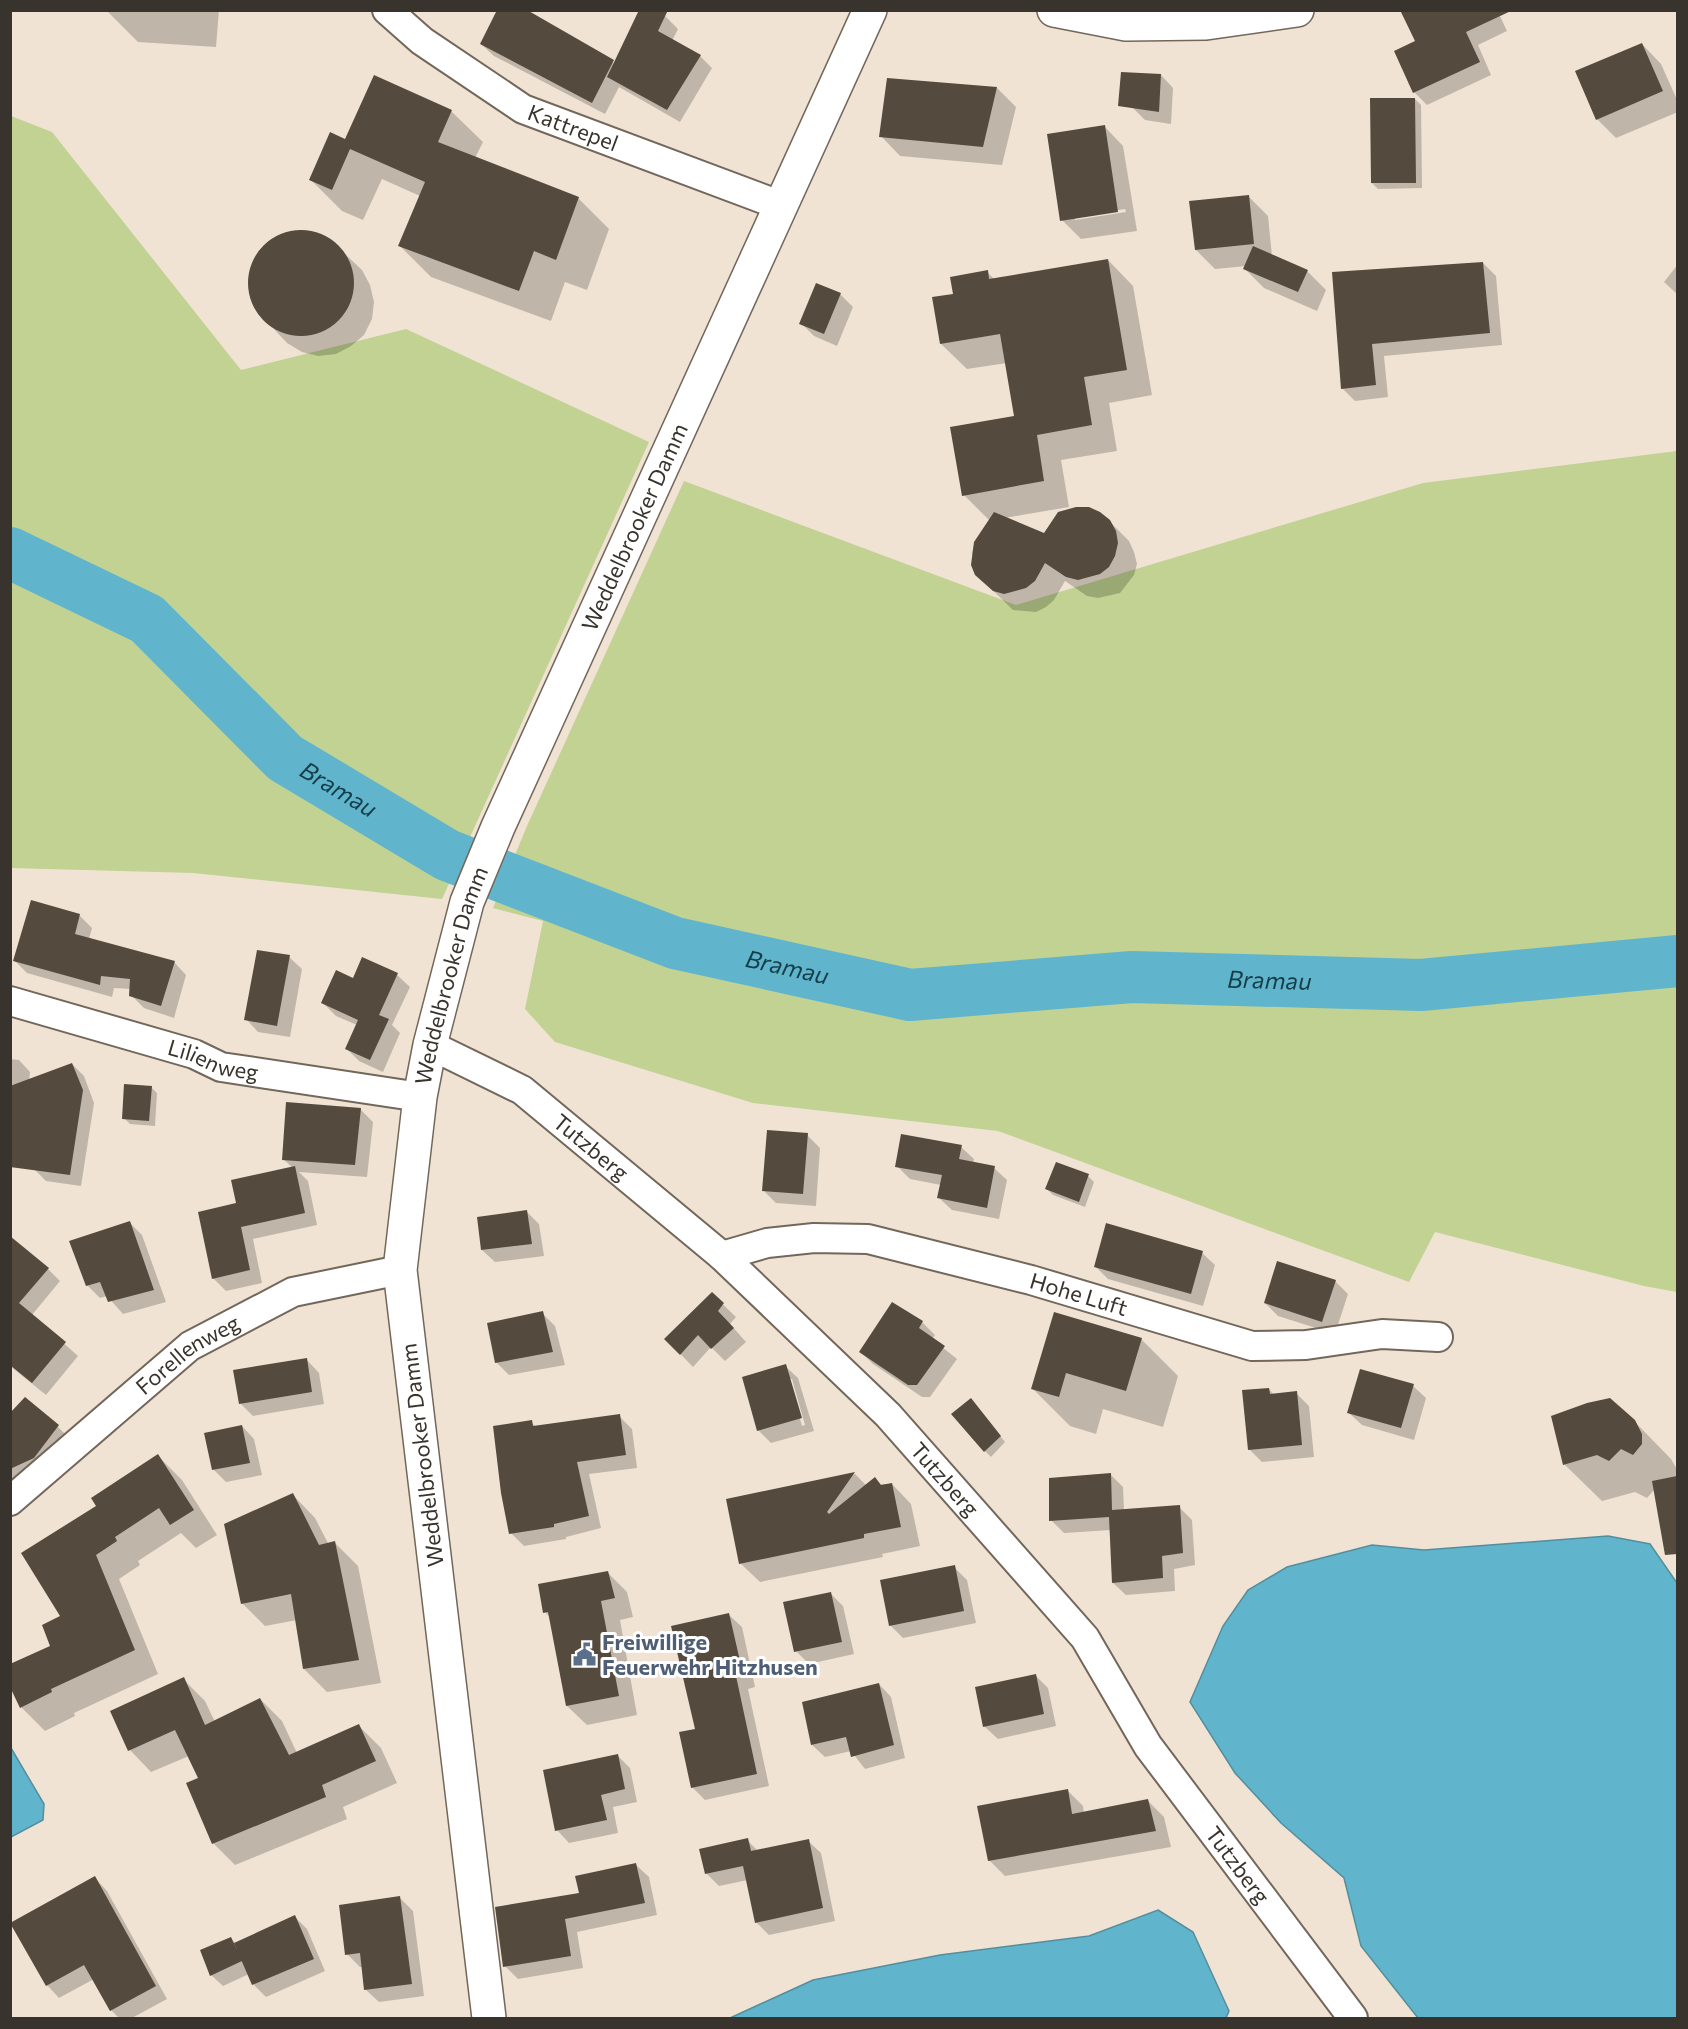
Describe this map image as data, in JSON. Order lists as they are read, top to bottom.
{
  "streets": {
    "street": [
      "Kattrepel",
      "Weddelbrooker Damm",
      "Lilienweg",
      "Tutzberg",
      "Hohe Luft",
      "Forellenweg"
    ]
  },
  "crossings": [
    ["Kattrepel", "Weddelbrooker Damm"],
    ["Weddelbrooker Damm", "Lilienweg"],
    ["Weddelbrooker Damm", "Tutzberg"],
    ["Weddelbrooker Damm", "Forellenweg"],
    ["Tutzberg", "Hohe Luft"]
  ],
  "water": ["Bramau"],
  "places": {
    "public building": ["Freiwillige Feuerwehr Hitzhusen"]
  }
}
